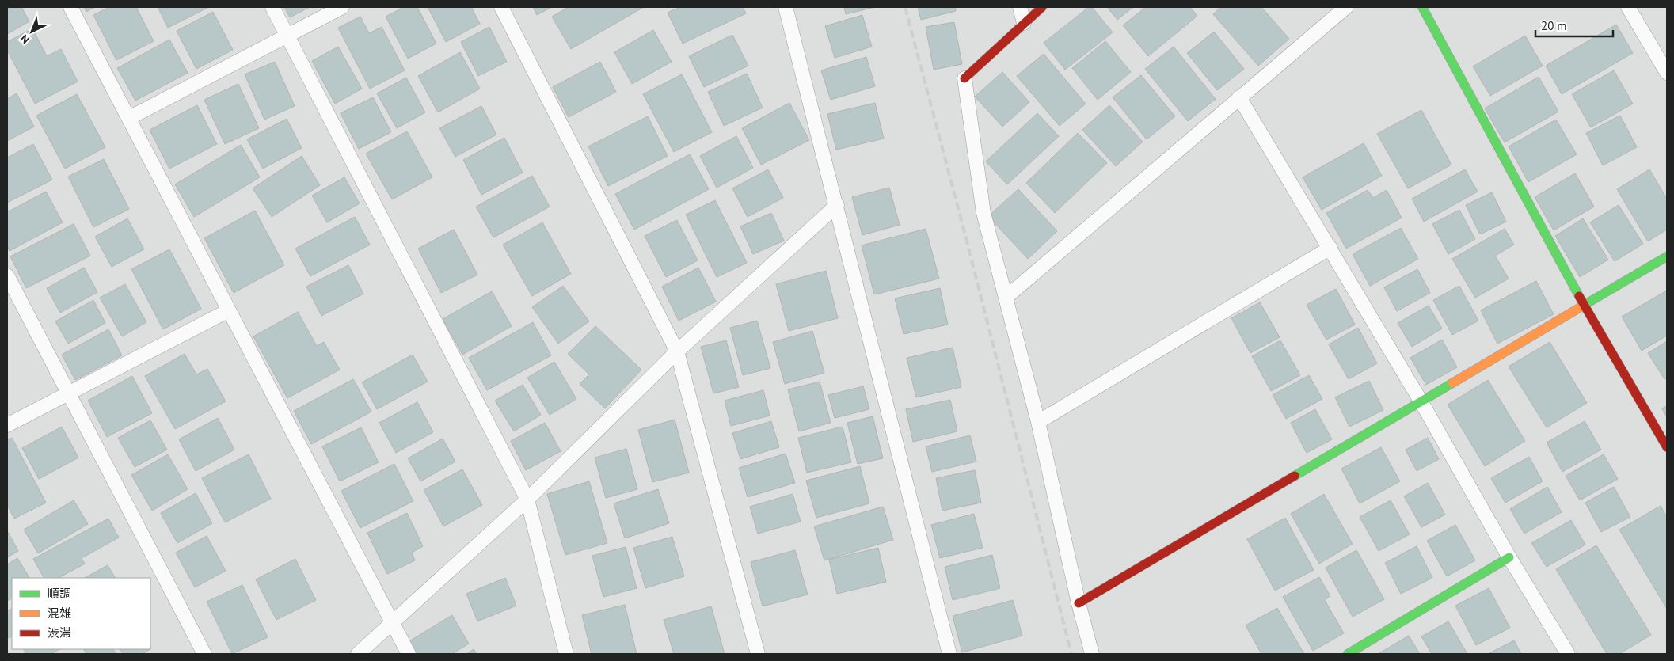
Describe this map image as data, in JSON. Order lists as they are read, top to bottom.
{
  "legend": ["順調", "混雑", "渋滞"],
  "scale_bar": "20 m",
  "north": "bottom left"
}
